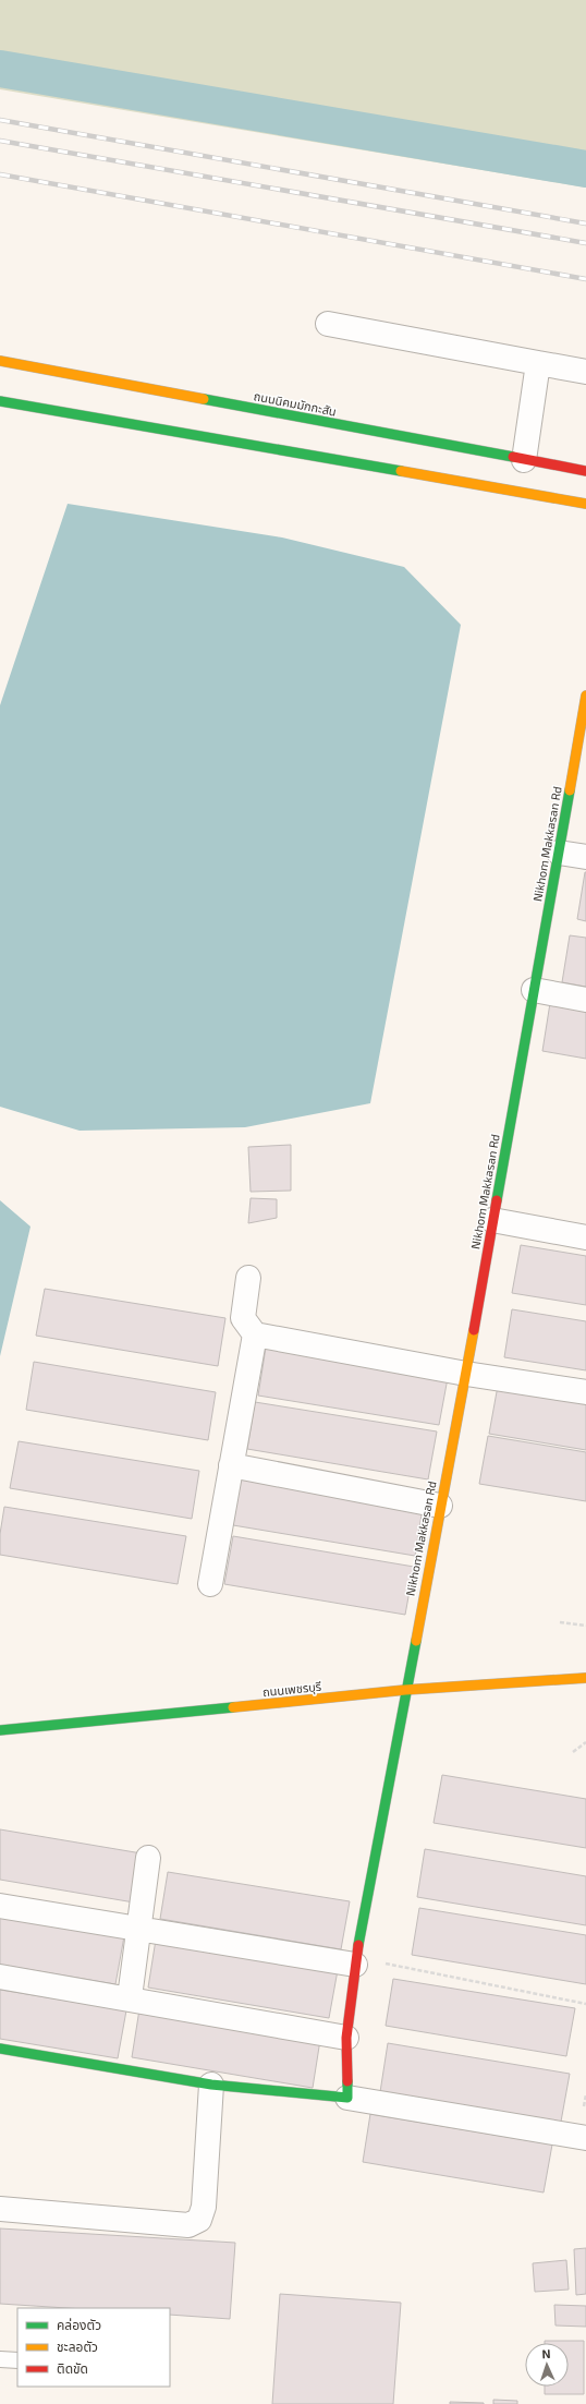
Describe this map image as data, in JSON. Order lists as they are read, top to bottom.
{
  "streets": {
    "street": ["ถนนนิคมมักกะสัน", "Nikhom Makkasan Rd", "ถนนเพชรบุรี"]
  },
  "crossings": [
    ["Nikhom Makkasan Rd", "ถนนเพชรบุรี"]
  ],
  "legend": ["คล่องตัว", "ชะลอตัว", "ติดขัด"],
  "north": "top"
}
